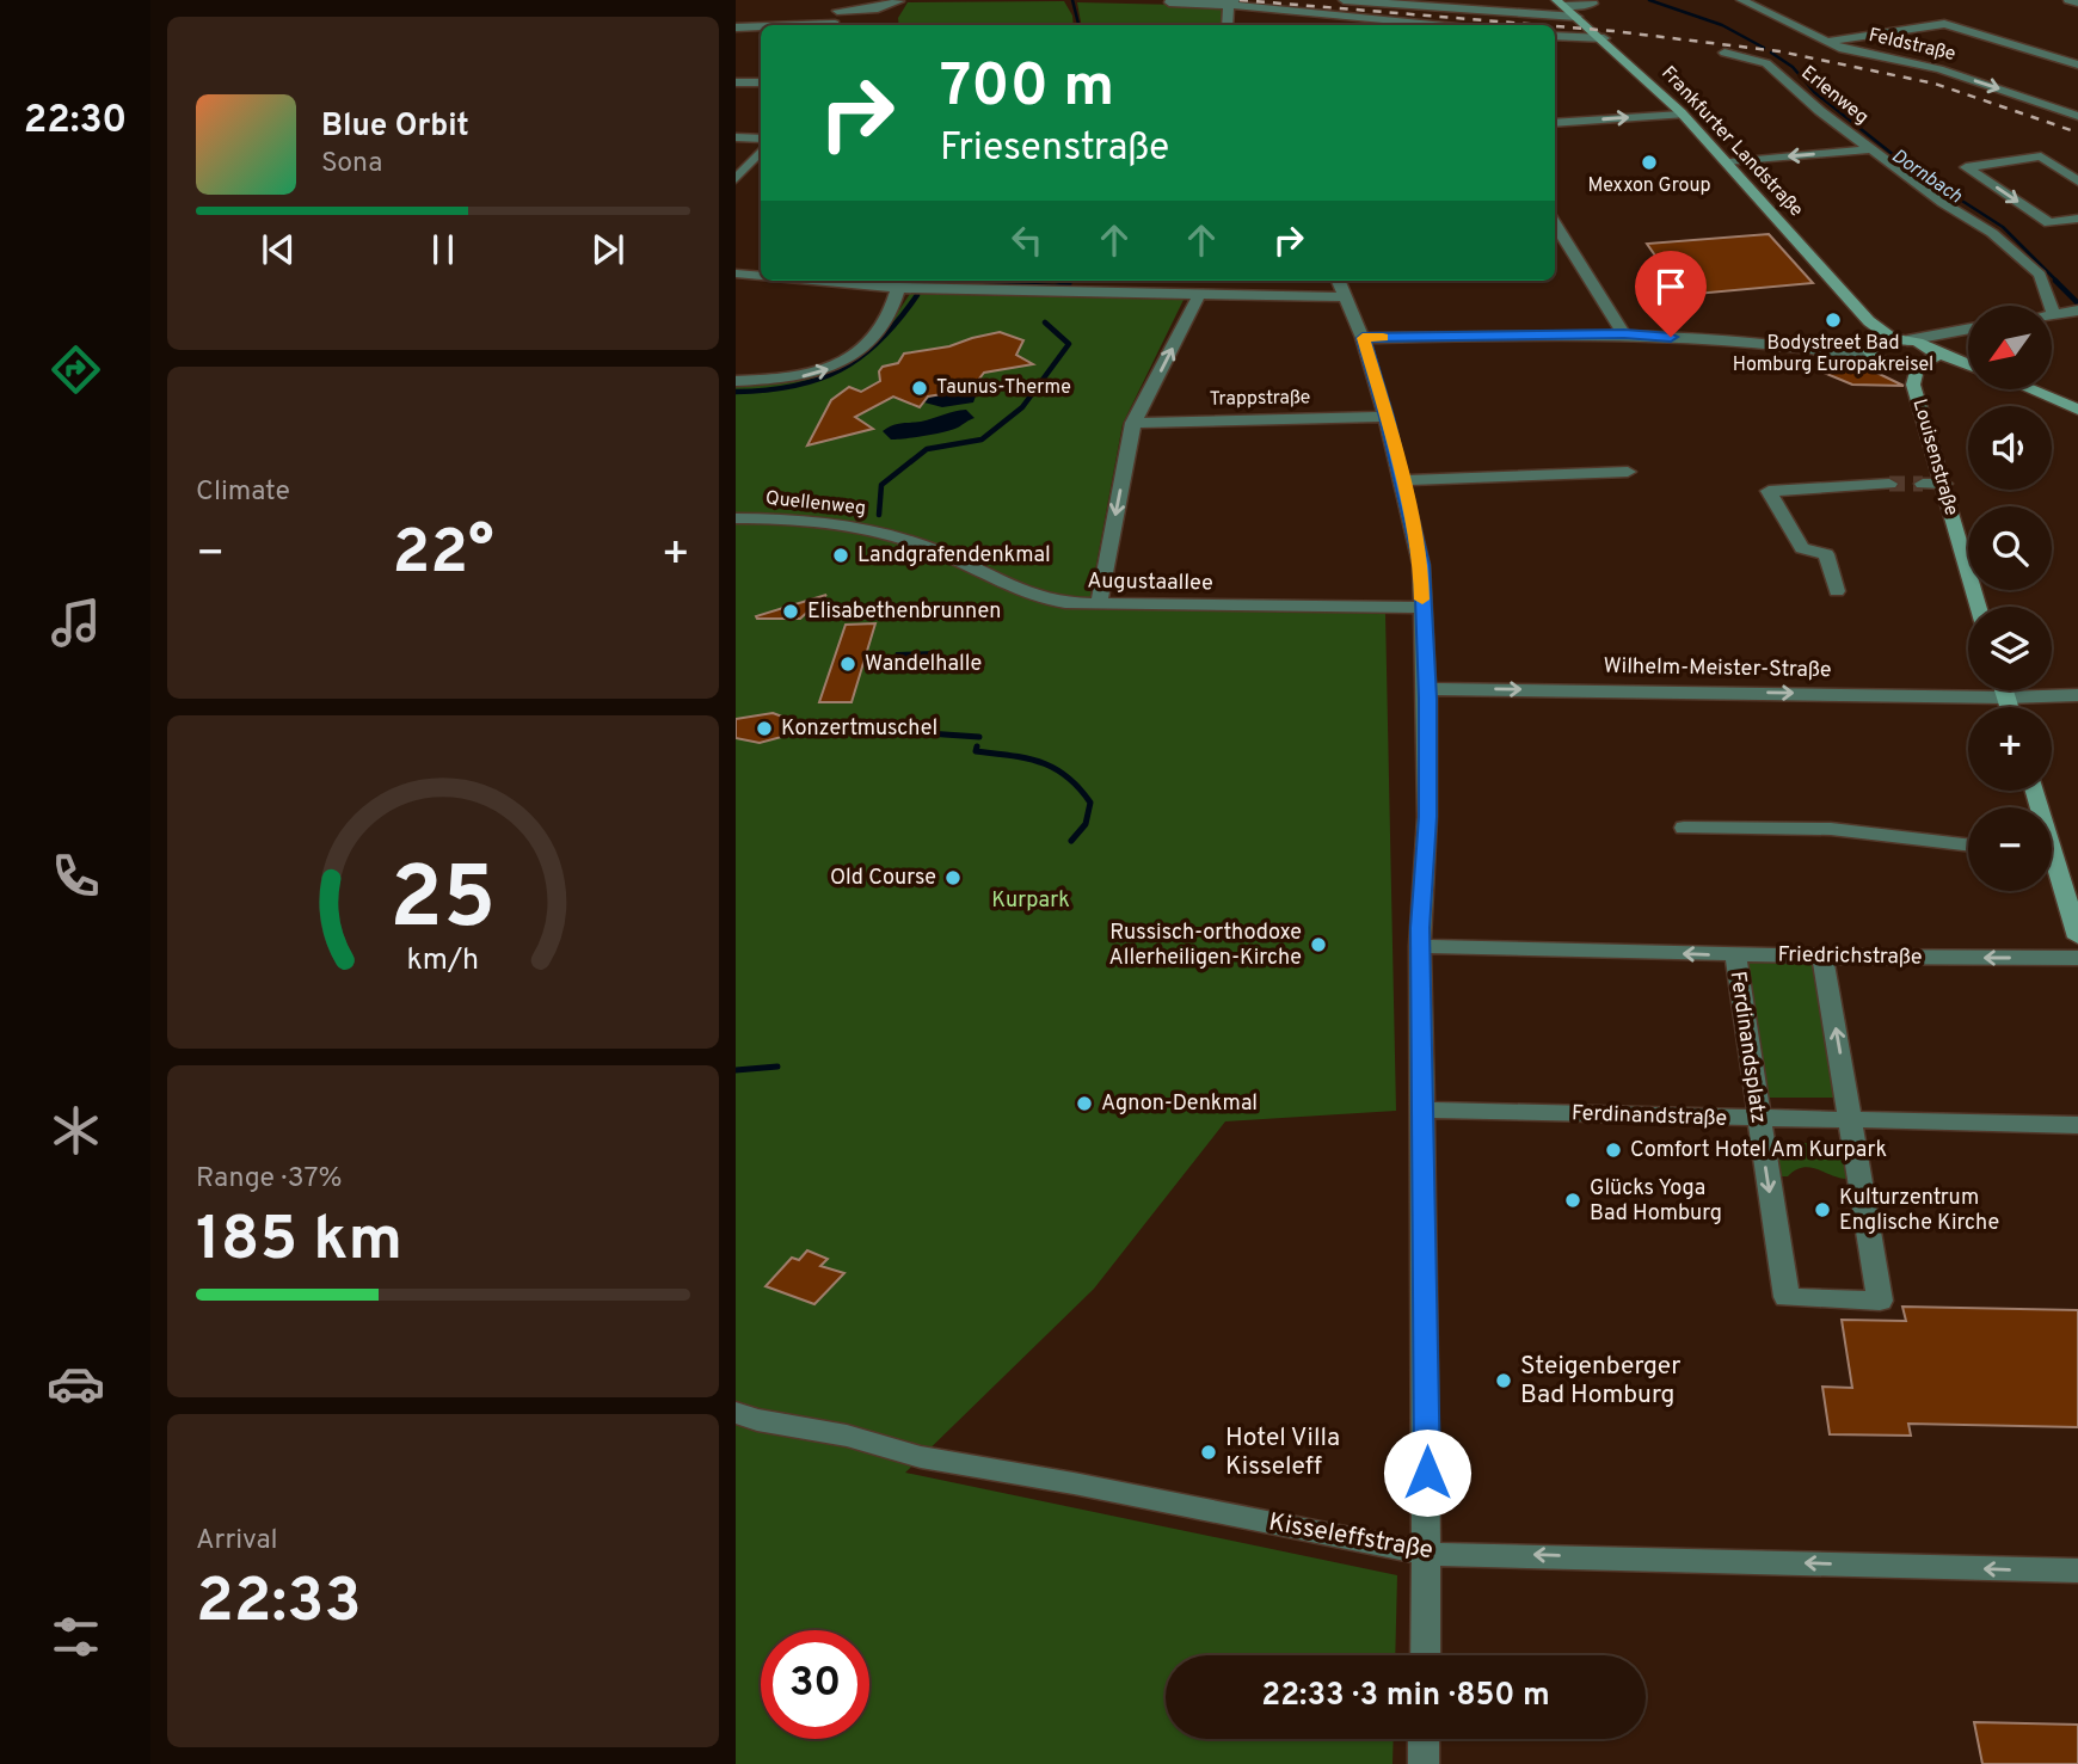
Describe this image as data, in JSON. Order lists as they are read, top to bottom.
{
  "streets": {
    "street": [
      "Feldstraße",
      "Erlenweg",
      "Frankfurter Landstraße",
      "Trappstraße",
      "Louisenstraße",
      "Quellenweg",
      "Augustaallee",
      "Wilhelm-Meister-Straße",
      "Friedrichstraße",
      "Ferdinandsplatz",
      "Ferdinandstraße",
      "Kisseleffstraße"
    ]
  },
  "crossings": [
    ["Frankfurter Landstraße", "Louisenstraße"],
    ["Quellenweg", "Augustaallee"],
    ["Friedrichstraße", "Ferdinandsplatz"],
    ["Ferdinandsplatz", "Ferdinandstraße"]
  ],
  "one_way": ["Kisseleffstraße"],
  "water": ["Dornbach"],
  "parks": ["Kurpark"],
  "places": [
    "Mexxon Group",
    "Bodystreet Bad Homburg Europakreisel",
    "Taunus-Therme",
    "Landgrafendenkmal",
    "Elisabethenbrunnen",
    "Wandelhalle",
    "Konzertmuschel",
    "Old Course",
    "Russisch-orthodoxe Allerheiligen-Kirche",
    "Agnon-Denkmal",
    "Comfort Hotel Am Kurpark",
    "Glücks Yoga Bad Homburg",
    "Kulturzentrum Englische Kirche",
    "Steigenberger Bad Homburg",
    "Hotel Villa Kisseleff"
  ],
  "north": "bottom left",
  "page": {
    "tabs": "22:30",
    "turn": ["700 m", "Friesenstraße"],
    "song": ["Blue Orbit", "Sona"],
    "map_buttons": ["+", "−"],
    "tile": [
      "Climate",
      ["Range · 37%", "185 km"],
      ["Arrival", "22:33"]
    ],
    "heat": ["−", "22°", "+"],
    "limit": "30",
    "trip": "22:33 · 3 min · 850 m",
    "gauge": ["25", "km/h"]
  }
}
